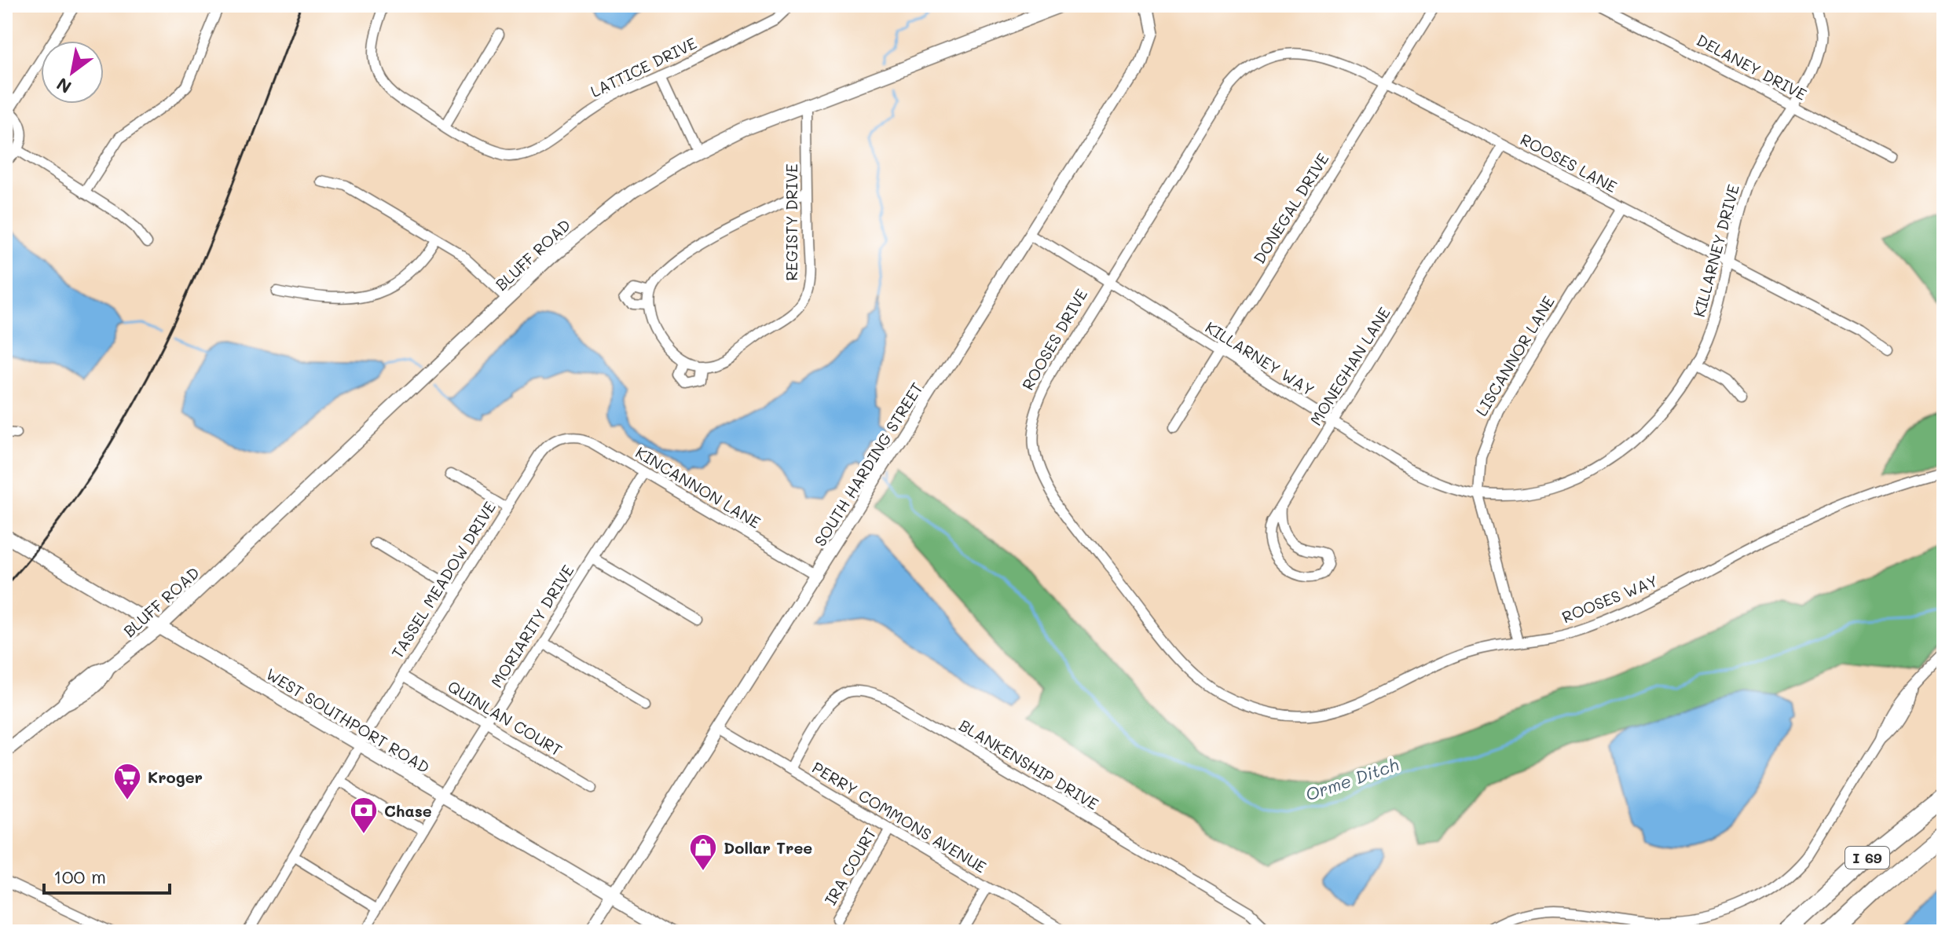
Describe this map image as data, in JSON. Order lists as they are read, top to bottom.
{
  "streets": {
    "highway": ["I 69"],
    "main road": ["BLUFF ROAD", "WEST SOUTHPORT ROAD"],
    "street": [
      "LATTICE DRIVE",
      "DELANEY DRIVE",
      "ROOSES LANE",
      "DONEGAL DRIVE",
      "REGISTY DRIVE",
      "KILLARNEY DRIVE",
      "ROOSES DRIVE",
      "LISCANNOR LANE",
      "KILLARNEY WAY",
      "MONEGHAN LANE",
      "SOUTH HARDING STREET",
      "KINCANNON LANE",
      "TASSEL MEADOW DRIVE",
      "ROOSES WAY",
      "MORIARITY DRIVE",
      "QUINLAN COURT",
      "BLANKENSHIP DRIVE",
      "PERRY COMMONS AVENUE",
      "IRA COURT"
    ]
  },
  "crossings": [
    ["DELANEY DRIVE", "KILLARNEY DRIVE"],
    ["ROOSES LANE", "DONEGAL DRIVE"],
    ["ROOSES LANE", "KILLARNEY DRIVE"],
    ["ROOSES LANE", "ROOSES DRIVE"],
    ["ROOSES LANE", "LISCANNOR LANE"],
    ["ROOSES LANE", "MONEGHAN LANE"],
    ["DONEGAL DRIVE", "KILLARNEY WAY"],
    ["REGISTY DRIVE", "BLUFF ROAD"],
    ["KILLARNEY DRIVE", "LISCANNOR LANE"],
    ["KILLARNEY DRIVE", "KILLARNEY WAY"],
    ["BLUFF ROAD", "WEST SOUTHPORT ROAD"],
    ["ROOSES DRIVE", "KILLARNEY WAY"],
    ["ROOSES DRIVE", "ROOSES WAY"],
    ["LISCANNOR LANE", "KILLARNEY WAY"],
    ["LISCANNOR LANE", "ROOSES WAY"],
    ["KILLARNEY WAY", "MONEGHAN LANE"],
    ["KILLARNEY WAY", "SOUTH HARDING STREET"],
    ["SOUTH HARDING STREET", "KINCANNON LANE"],
    ["SOUTH HARDING STREET", "WEST SOUTHPORT ROAD"],
    ["SOUTH HARDING STREET", "PERRY COMMONS AVENUE"],
    ["KINCANNON LANE", "TASSEL MEADOW DRIVE"],
    ["KINCANNON LANE", "MORIARITY DRIVE"],
    ["TASSEL MEADOW DRIVE", "QUINLAN COURT"],
    ["TASSEL MEADOW DRIVE", "WEST SOUTHPORT ROAD"],
    ["MORIARITY DRIVE", "QUINLAN COURT"],
    ["MORIARITY DRIVE", "WEST SOUTHPORT ROAD"],
    ["BLANKENSHIP DRIVE", "PERRY COMMONS AVENUE"],
    ["PERRY COMMONS AVENUE", "IRA COURT"]
  ],
  "water": ["Orme Ditch"],
  "places": {
    "supermarket": ["Kroger"],
    "bank": ["Chase"],
    "shop": ["Dollar Tree"]
  },
  "scale_bar": "100 m",
  "north": "bottom left"
}
